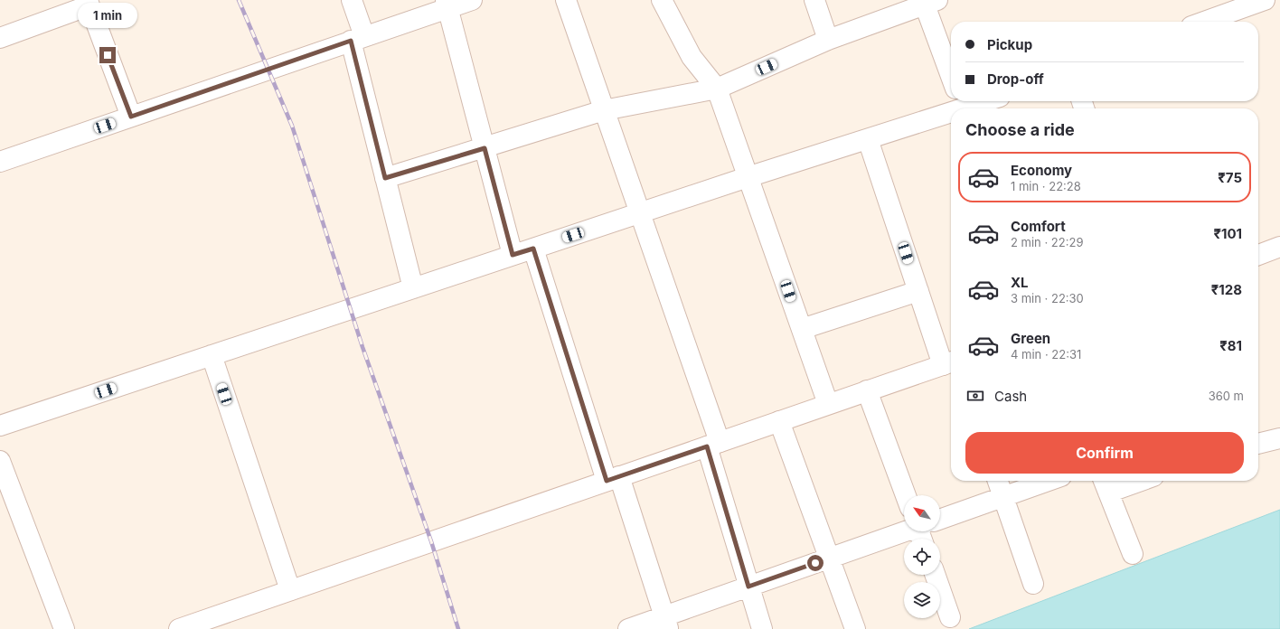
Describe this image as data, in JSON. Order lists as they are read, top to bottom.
{
  "north": "top left",
  "page": {
    "bubble": "1 min",
    "banner": ["Pickup", "Drop-off"],
    "heading": "Choose a ride",
    "list": [
      {
        "name": "Economy",
        "note": "1 min · 22:28",
        "value": "₹75"
      },
      {
        "name": "Comfort",
        "note": "2 min · 22:29",
        "value": "₹101"
      },
      {
        "name": "XL",
        "note": "3 min · 22:30",
        "value": "₹128"
      },
      {
        "name": "Green",
        "note": "4 min · 22:31",
        "value": "₹81"
      }
    ],
    "pay": ["Cash", "360 m"],
    "buttons": "Confirm"
  }
}
